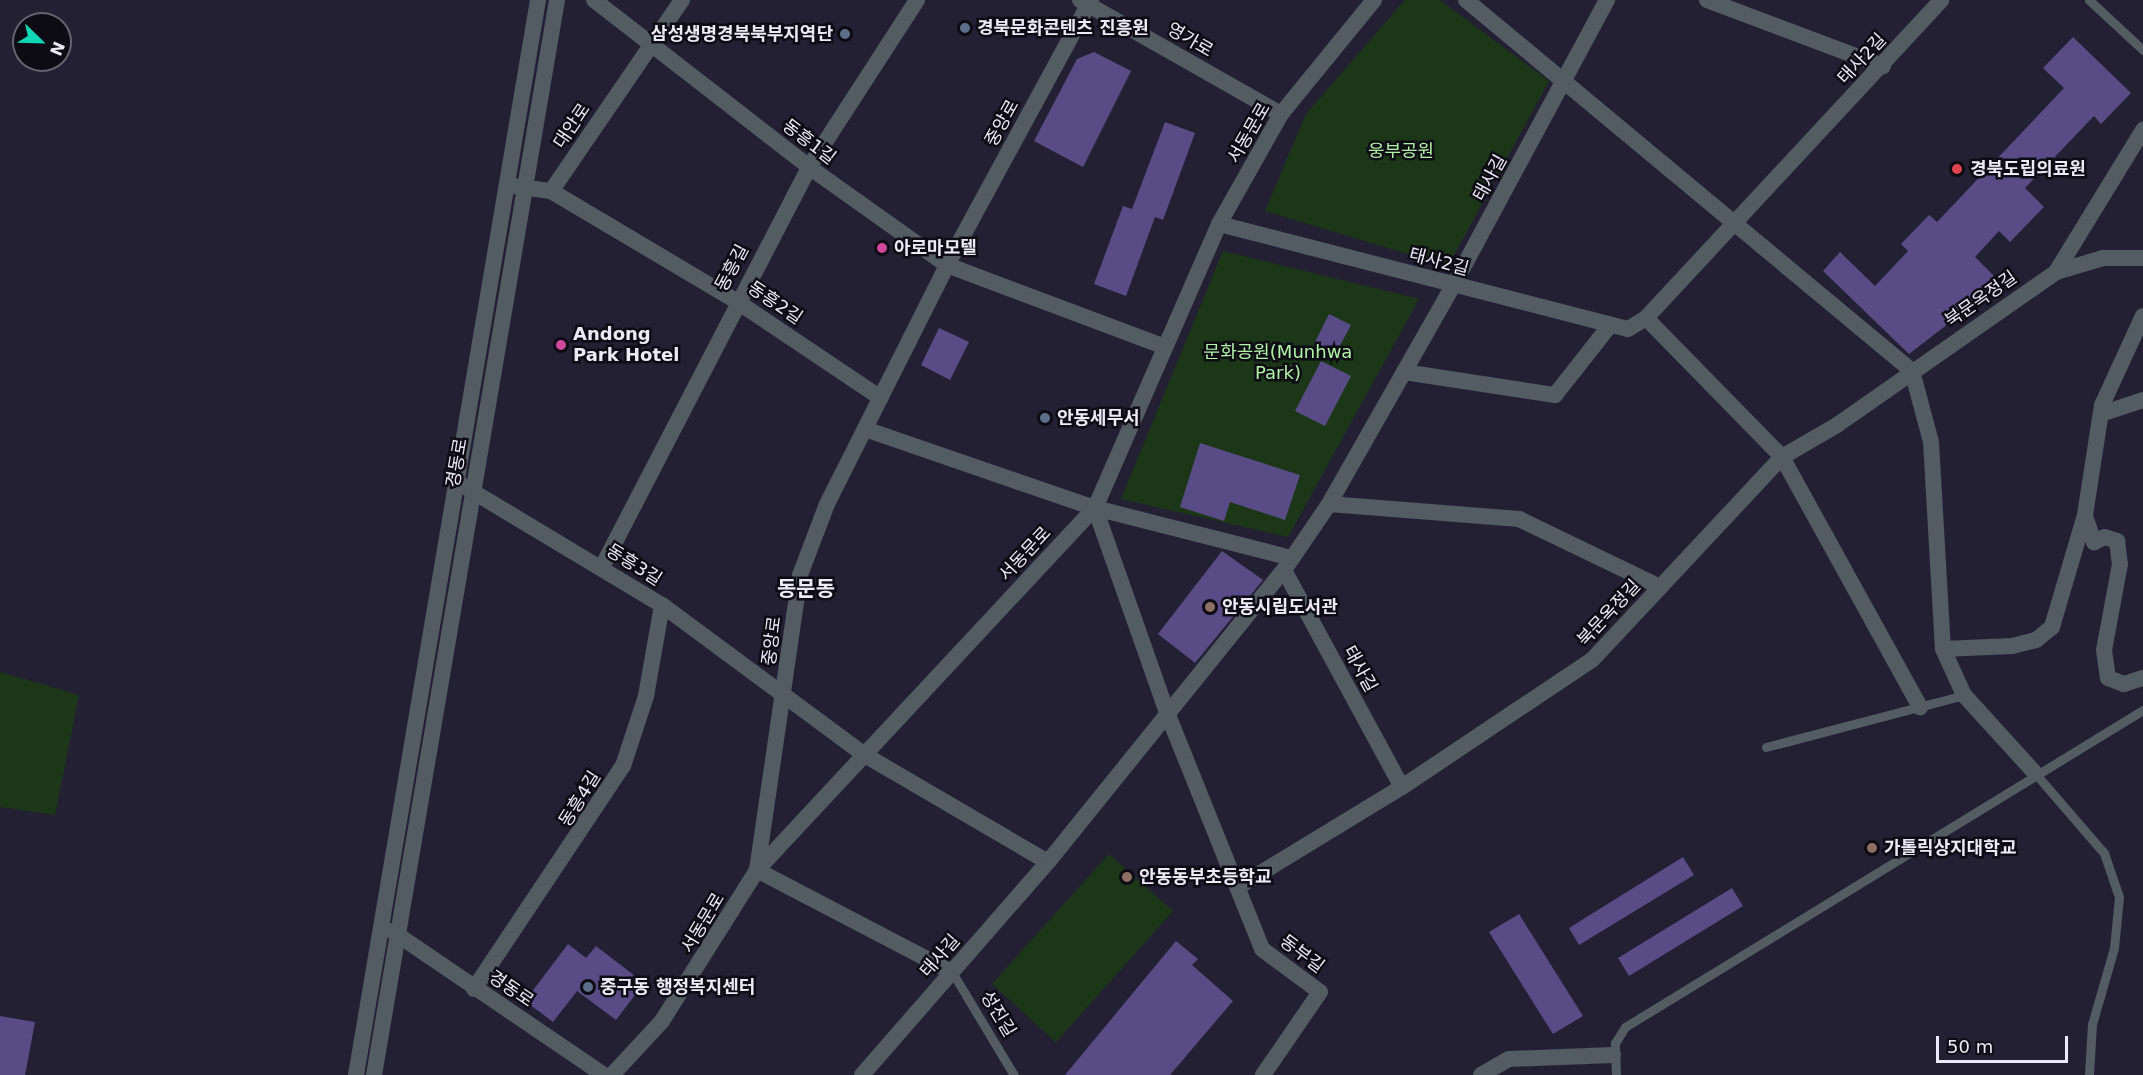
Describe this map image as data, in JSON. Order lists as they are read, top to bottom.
{
  "streets": {
    "street": [
      "영가로",
      "태사2길",
      "중앙로",
      "대안로",
      "서동문로",
      "동흥1길",
      "태사길",
      "동흥길",
      "북문옥정길",
      "동흥2길",
      "경동로",
      "동흥3길",
      "동흥4길",
      "동부길"
    ],
    "lane": ["성진길"]
  },
  "crossings": [
    ["영가로", "중앙로"],
    ["영가로", "서동문로"],
    ["태사2길", "서동문로"],
    ["태사2길", "태사길"],
    ["중앙로", "서동문로"],
    ["중앙로", "동흥1길"],
    ["중앙로", "동흥2길"],
    ["중앙로", "동흥3길"],
    ["대안로", "동흥1길"],
    ["대안로", "동흥2길"],
    ["서동문로", "동흥3길"],
    ["동흥1길", "동흥길"],
    ["태사길", "북문옥정길"],
    ["태사길", "성진길"],
    ["동흥길", "동흥2길"],
    ["동흥길", "동흥3길"],
    ["북문옥정길", "동부길"],
    ["경동로", "동흥3길"],
    ["경동로", "동흥4길"],
    ["동흥3길", "동흥4길"]
  ],
  "districts": ["동문동"],
  "parks": ["웅부공원", "문화공원(Munhwa Park)"],
  "places": [
    "경북문화콘텐츠 진흥원",
    "삼성생명경북북부지역단",
    "경북도립의료원",
    "아로마모텔",
    "Andong Park Hotel",
    "안동세무서",
    "안동시립도서관",
    "가톨릭상지대학교",
    "안동동부초등학교",
    "중구동 행정복지센터"
  ],
  "scale_bar": "50 m",
  "north": "bottom right"
}
